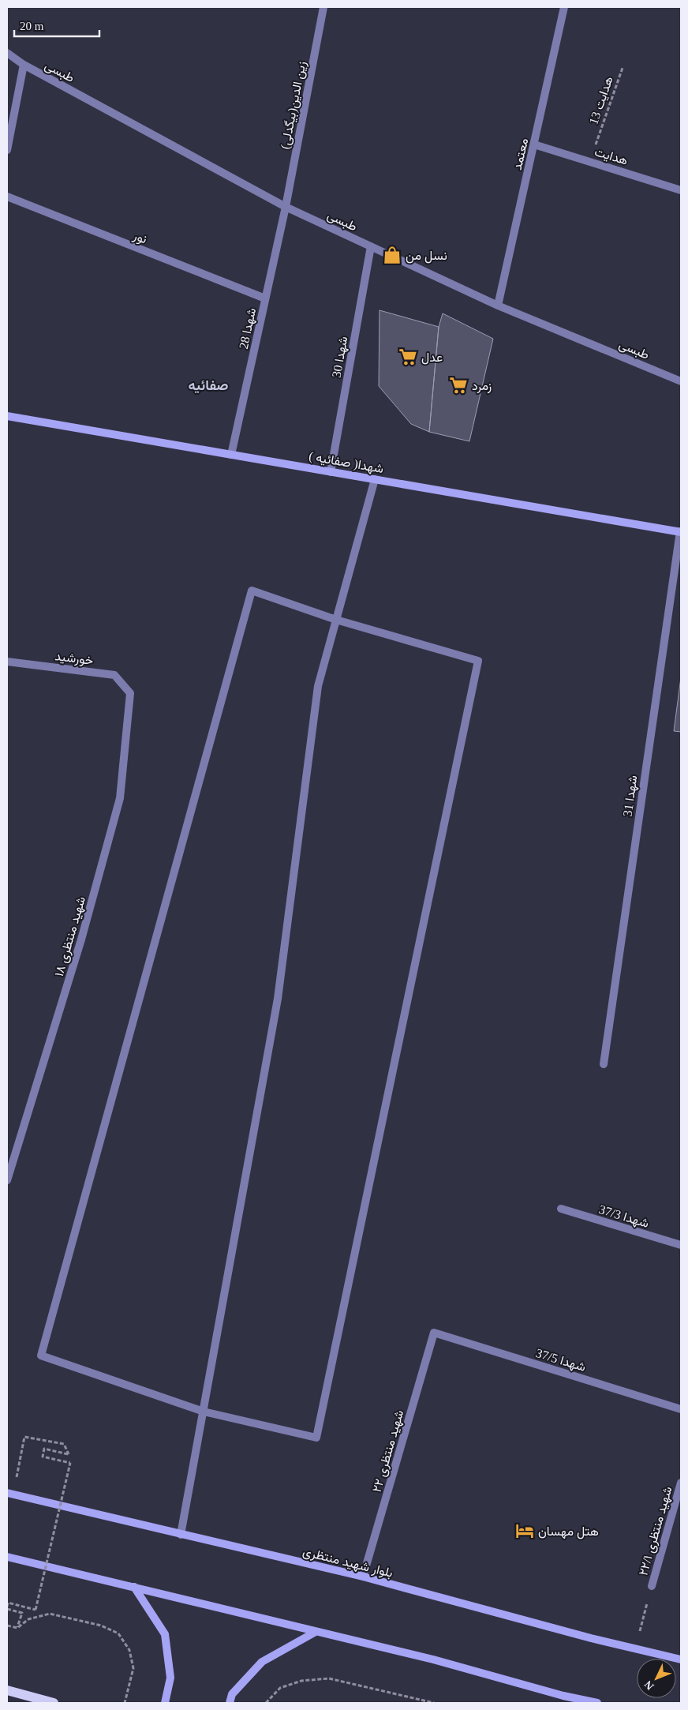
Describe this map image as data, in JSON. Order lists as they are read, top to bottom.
{
  "streets": {
    "main road": ["شهدا( صفائیه )", "بلوار شهید منتظری"],
    "street": [
      "طبسی",
      "زین الدین(بیگدلی)",
      "معتمد",
      "هدایت",
      "نور",
      "شهدا 28",
      "شهدا 30",
      "خورشید",
      "شهدا 31",
      "شهید منتظری ۱۸",
      "شهدا 37/3",
      "شهدا 37/5",
      "شهید منتظری ۲۲",
      "شهید منتظری ۲۲/۱"
    ],
    "path": ["هدایت 13"]
  },
  "crossings": [
    ["طبسی", "زین الدین(بیگدلی)"],
    ["طبسی", "معتمد"],
    ["طبسی", "شهدا 28"],
    ["طبسی", "شهدا 30"],
    ["هدایت 13", "هدایت"],
    ["زین الدین(بیگدلی)", "شهدا 28"],
    ["معتمد", "هدایت"],
    ["نور", "شهدا 28"],
    ["شهدا 28", "شهدا( صفائیه )"],
    ["شهدا 30", "شهدا( صفائیه )"],
    ["شهدا( صفائیه )", "شهدا 31"],
    ["خورشید", "شهید منتظری ۱۸"],
    ["شهدا 37/5", "شهید منتظری ۲۲"],
    ["شهید منتظری ۲۲", "بلوار شهید منتظری"]
  ],
  "districts": ["صفائیه"],
  "places": {
    "shop": ["نسل من"],
    "supermarket": ["عدل", "زمرد"],
    "hotel": ["هتل مهسان"]
  },
  "scale_bar": "20 m",
  "north": "bottom left"
}
